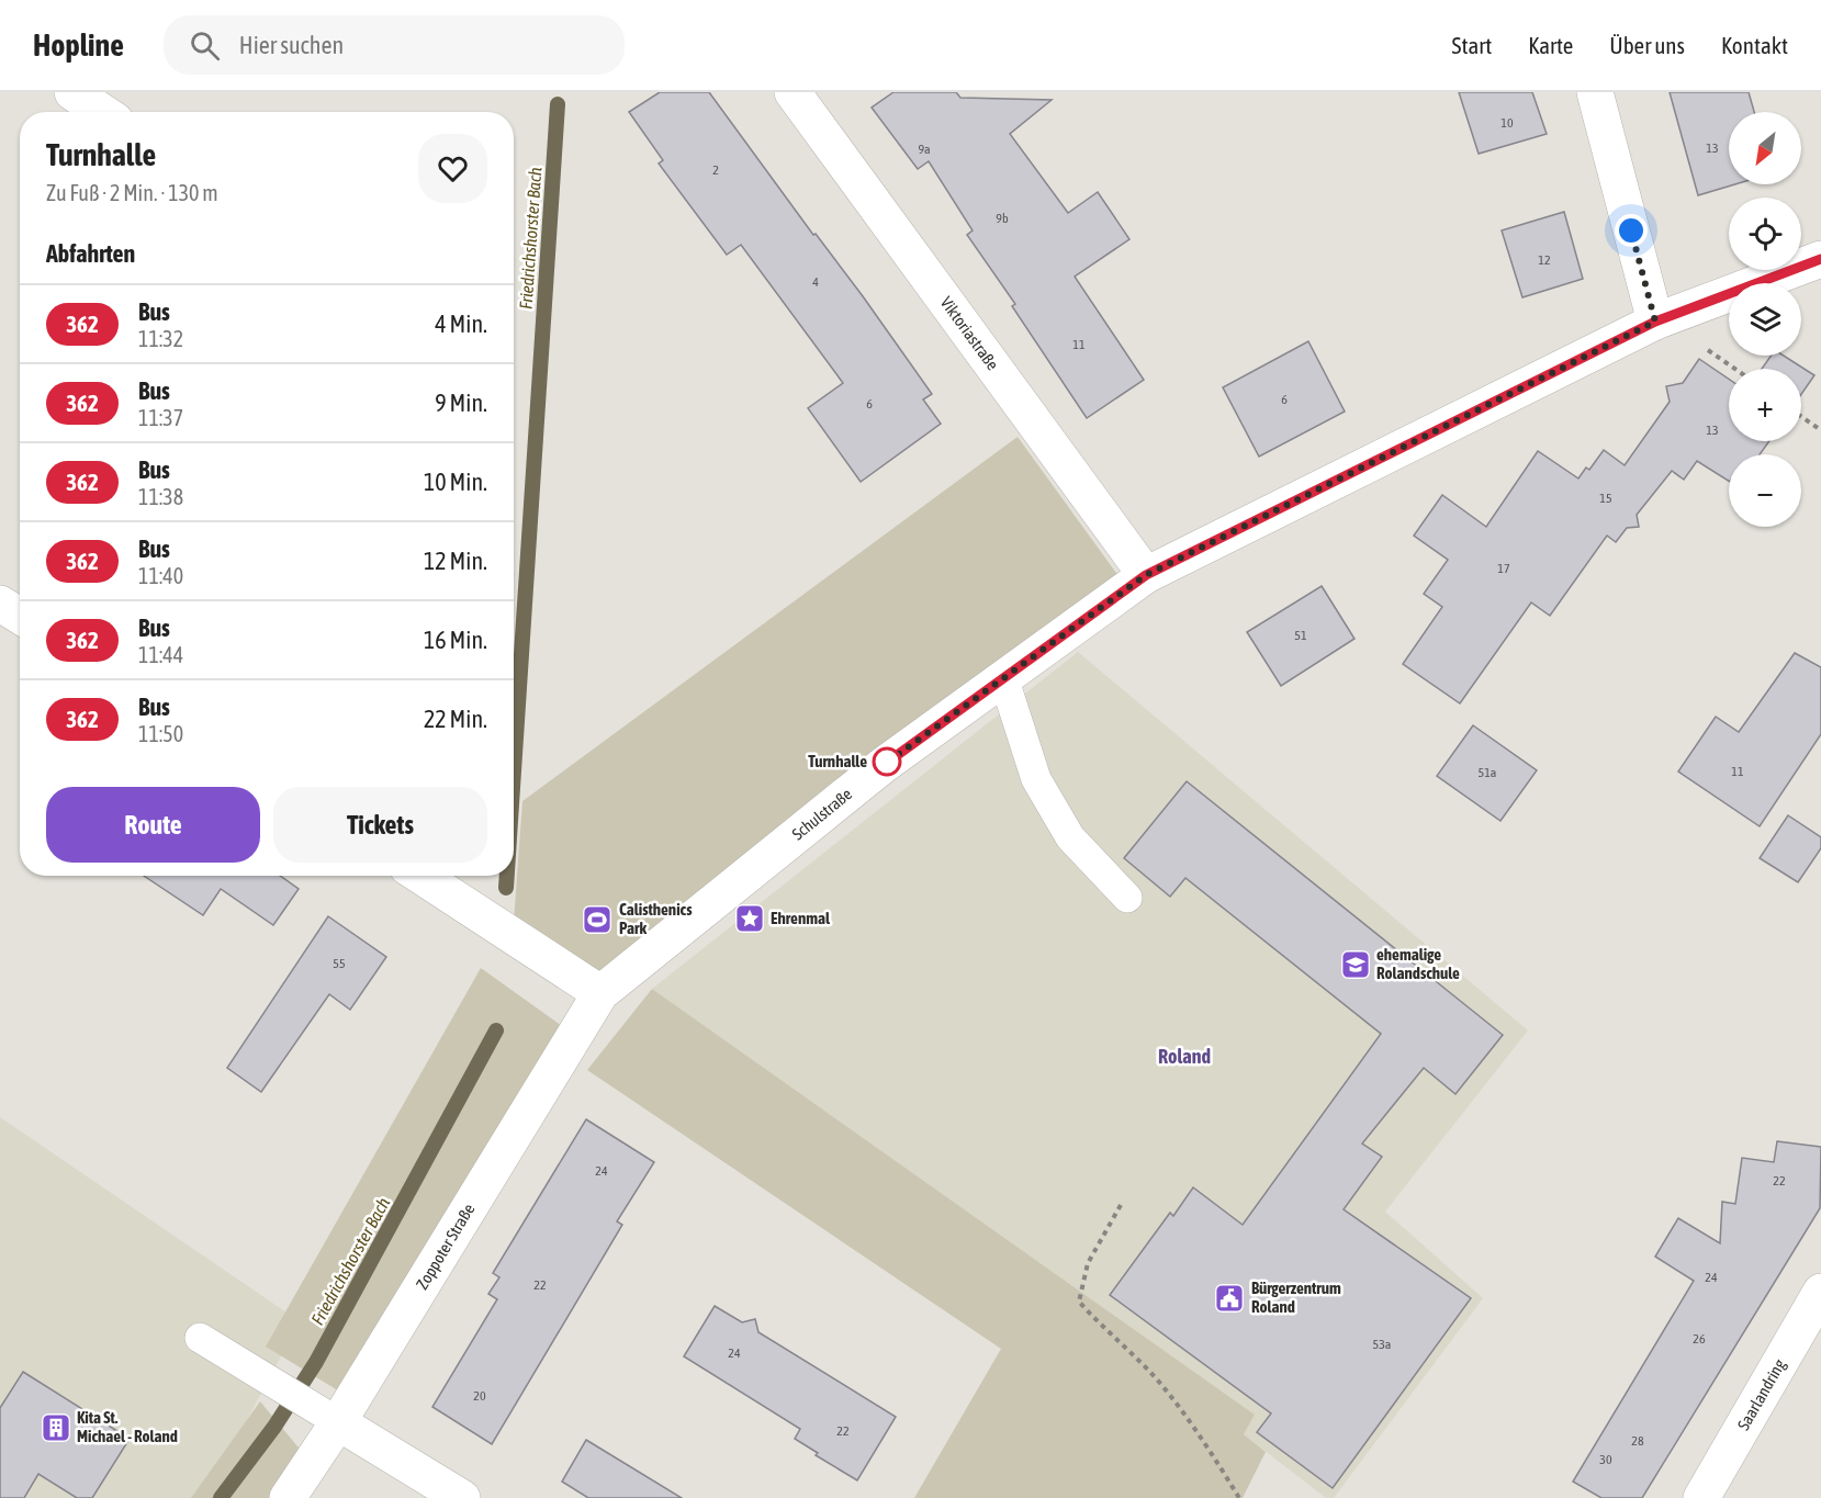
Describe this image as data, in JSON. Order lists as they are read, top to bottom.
{
  "streets": {
    "street": [
      "Viktoriastraße",
      "Schulstraße",
      "Zoppoter Straße",
      "Saarlandring"
    ]
  },
  "crossings": [
    ["Viktoriastraße", "Schulstraße"],
    ["Schulstraße", "Zoppoter Straße"]
  ],
  "districts": ["Roland"],
  "water": ["Friedrichshorster Bach"],
  "places": {
    "other": ["Turnhalle"],
    "place": ["Ehrenmal"],
    "sports": ["Calisthenics Park"],
    "school or university": ["ehemalige Rolandschule"],
    "public building": ["Bürgerzentrum Roland"],
    "building": ["Kita St. Michael - Roland"]
  },
  "lines": ["bus line 362"],
  "house_numbers": [
    "10",
    "13",
    "9a",
    "2",
    "9b",
    "12",
    "4",
    "11",
    "6",
    "6",
    "13",
    "15",
    "17",
    "51",
    "11",
    "51a",
    "55",
    "24",
    "22",
    "24",
    "22",
    "26",
    "53a",
    "24",
    "20",
    "22",
    "28",
    "30"
  ],
  "north": "bottom left",
  "page": {
    "header": "Hopline",
    "search": "Hier suchen",
    "nav": [
      "Start",
      "Karte",
      "Über uns",
      "Kontakt"
    ],
    "map_buttons": ["+", "−"],
    "heading": [
      ["Turnhalle", "Zu Fuß · 2 Min. · 130 m"],
      "Abfahrten"
    ],
    "list": [
      {
        "mark": "362",
        "name": "Bus",
        "note": "11:32",
        "value": "4 Min."
      },
      {
        "mark": "362",
        "name": "Bus",
        "note": "11:37",
        "value": "9 Min."
      },
      {
        "mark": "362",
        "name": "Bus",
        "note": "11:38",
        "value": "10 Min."
      },
      {
        "mark": "362",
        "name": "Bus",
        "note": "11:40",
        "value": "12 Min."
      },
      {
        "mark": "362",
        "name": "Bus",
        "note": "11:44",
        "value": "16 Min."
      },
      {
        "mark": "362",
        "name": "Bus",
        "note": "11:50",
        "value": "22 Min."
      }
    ],
    "buttons": ["Route", "Tickets"]
  }
}
